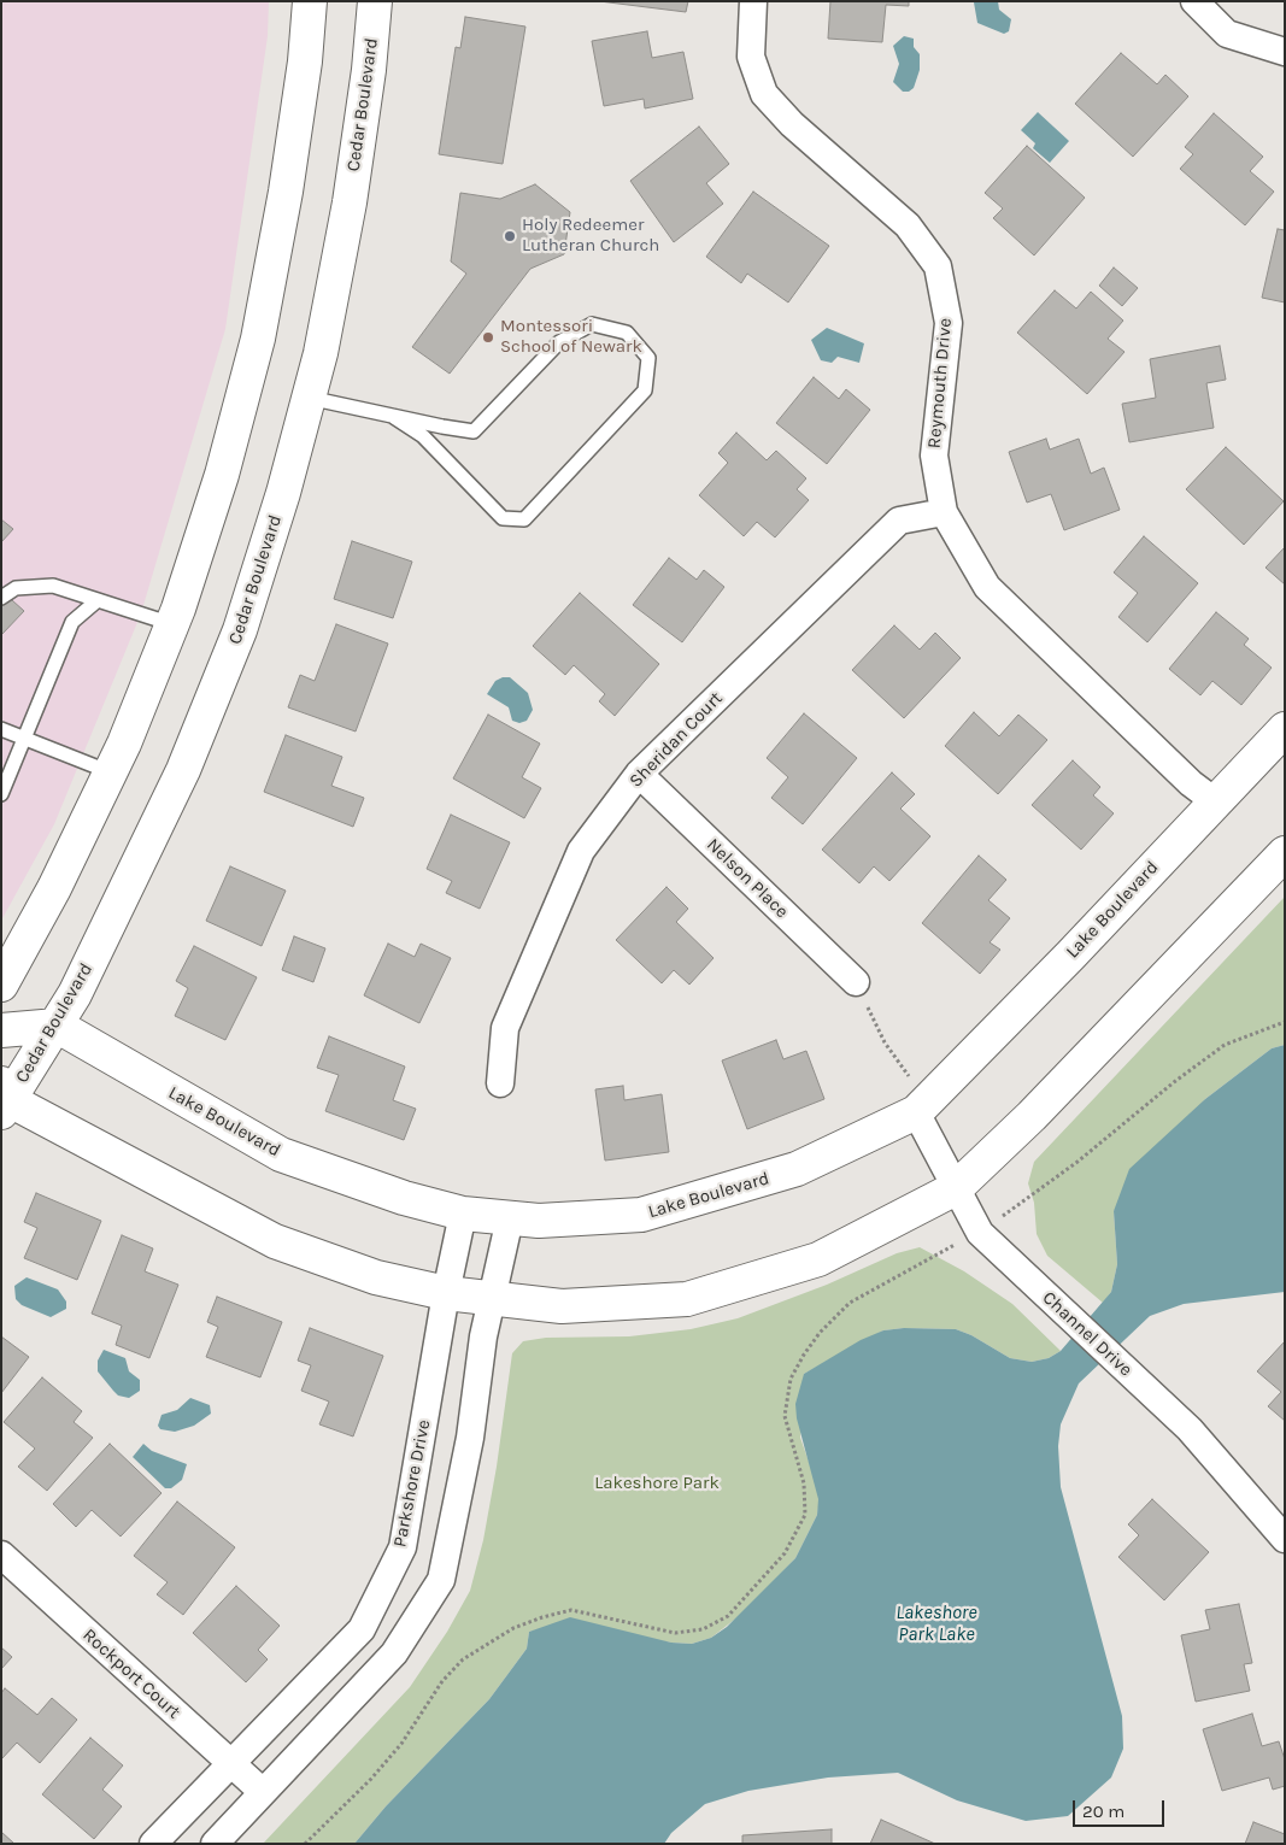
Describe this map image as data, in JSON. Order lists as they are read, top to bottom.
{
  "streets": {
    "street": [
      "Cedar Boulevard",
      "Reymouth Drive",
      "Sheridan Court",
      "Nelson Place",
      "Lake Boulevard",
      "Channel Drive",
      "Parkshore Drive",
      "Rockport Court"
    ]
  },
  "crossings": [
    ["Cedar Boulevard", "Lake Boulevard"],
    ["Reymouth Drive", "Sheridan Court"],
    ["Reymouth Drive", "Lake Boulevard"],
    ["Sheridan Court", "Nelson Place"],
    ["Lake Boulevard", "Channel Drive"],
    ["Lake Boulevard", "Parkshore Drive"],
    ["Parkshore Drive", "Rockport Court"]
  ],
  "water": ["Lakeshore Park Lake"],
  "parks": ["Lakeshore Park"],
  "places": ["Holy Redeemer Lutheran Church", "Montessori School of Newark"],
  "scale_bar": "20 m"
}
